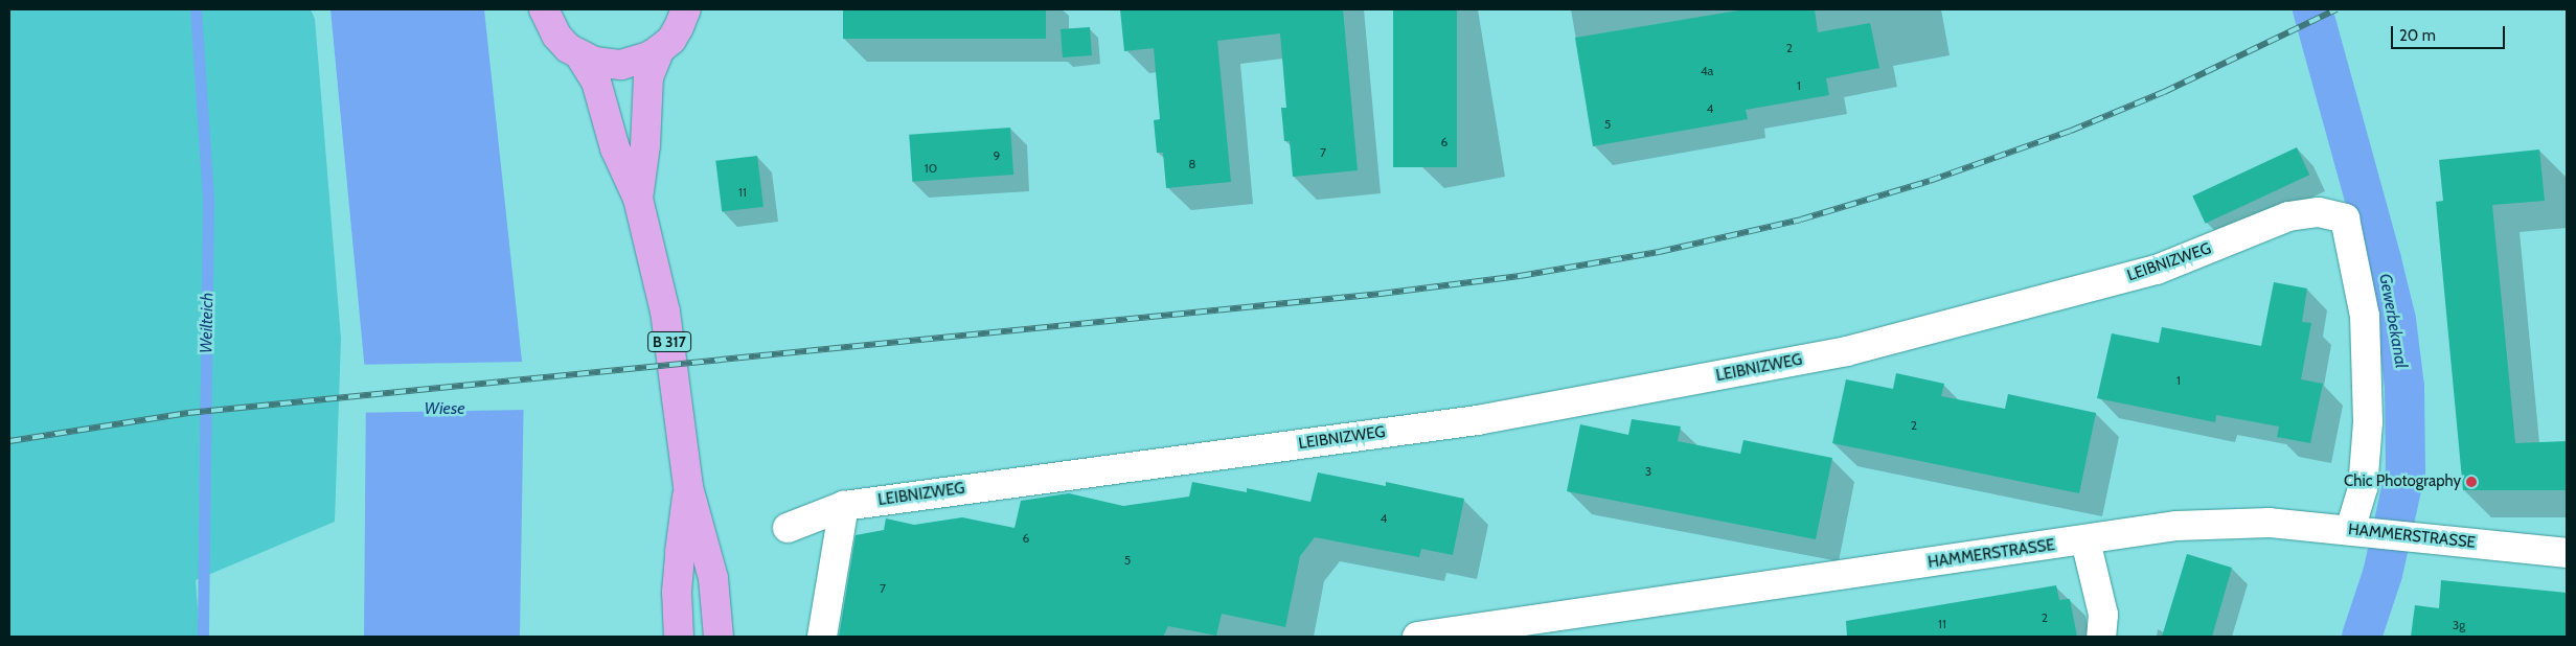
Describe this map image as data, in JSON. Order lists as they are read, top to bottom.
{
  "streets": {
    "main road": ["B 317"],
    "street": ["LEIBNIZWEG", "HAMMERSTRASSE"]
  },
  "crossings": [
    ["LEIBNIZWEG", "HAMMERSTRASSE"]
  ],
  "water": ["Gewerbekanal", "Weilteich", "Wiese"],
  "places": ["Chic Photography"],
  "house_numbers": [
    "2",
    "4a",
    "1",
    "4",
    "5",
    "6",
    "7",
    "9",
    "8",
    "10",
    "11",
    "1",
    "2",
    "3",
    "4",
    "6",
    "5",
    "7",
    "2",
    "11",
    "3g"
  ],
  "scale_bar": "20 m"
}
